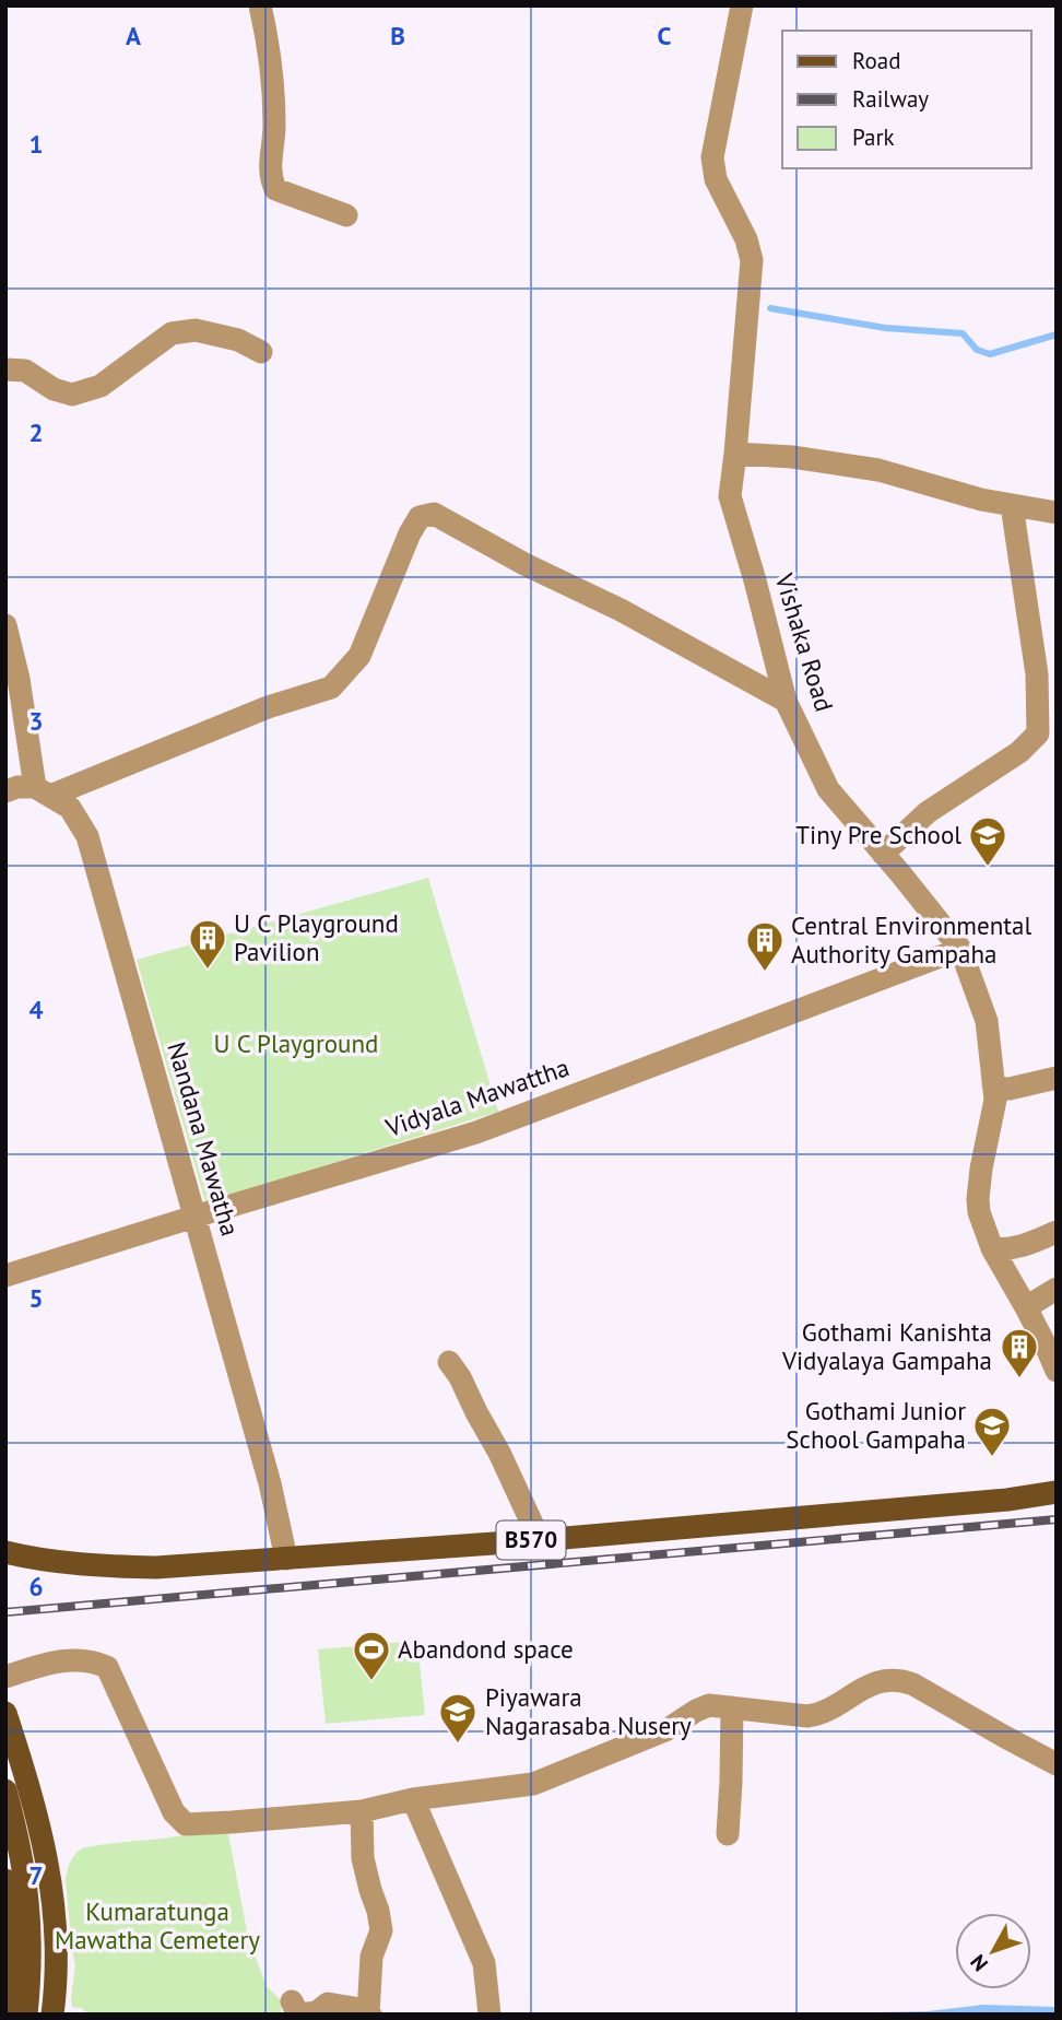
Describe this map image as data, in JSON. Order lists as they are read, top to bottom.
{
  "streets": {
    "main road": ["B570"],
    "street": ["Vishaka Road", "Vidyala Mawattha", "Nandana Mawatha"]
  },
  "crossings": [
    ["Vishaka Road", "Vidyala Mawattha"],
    ["Vidyala Mawattha", "Nandana Mawatha"],
    ["Nandana Mawatha", "B570"]
  ],
  "parks": ["U C Playground", "Kumaratunga Mawatha Cemetery"],
  "places": {
    "school or university": ["Tiny Pre School", "Gothami Junior School Gampaha", "Piyawara Nagarasaba Nusery"],
    "building": ["U C Playground Pavilion", "Central Environmental Authority Gampaha", "Gothami Kanishta Vidyalaya Gampaha"],
    "sports": ["Abandond space"]
  },
  "legend": ["Road", "Railway", "Park"],
  "north": "bottom left",
  "grid": {
    "columns": ["A", "B", "C"],
    "rows": [
      "1",
      "2",
      "3",
      "4",
      "5",
      "6",
      "7"
    ]
  }
}
